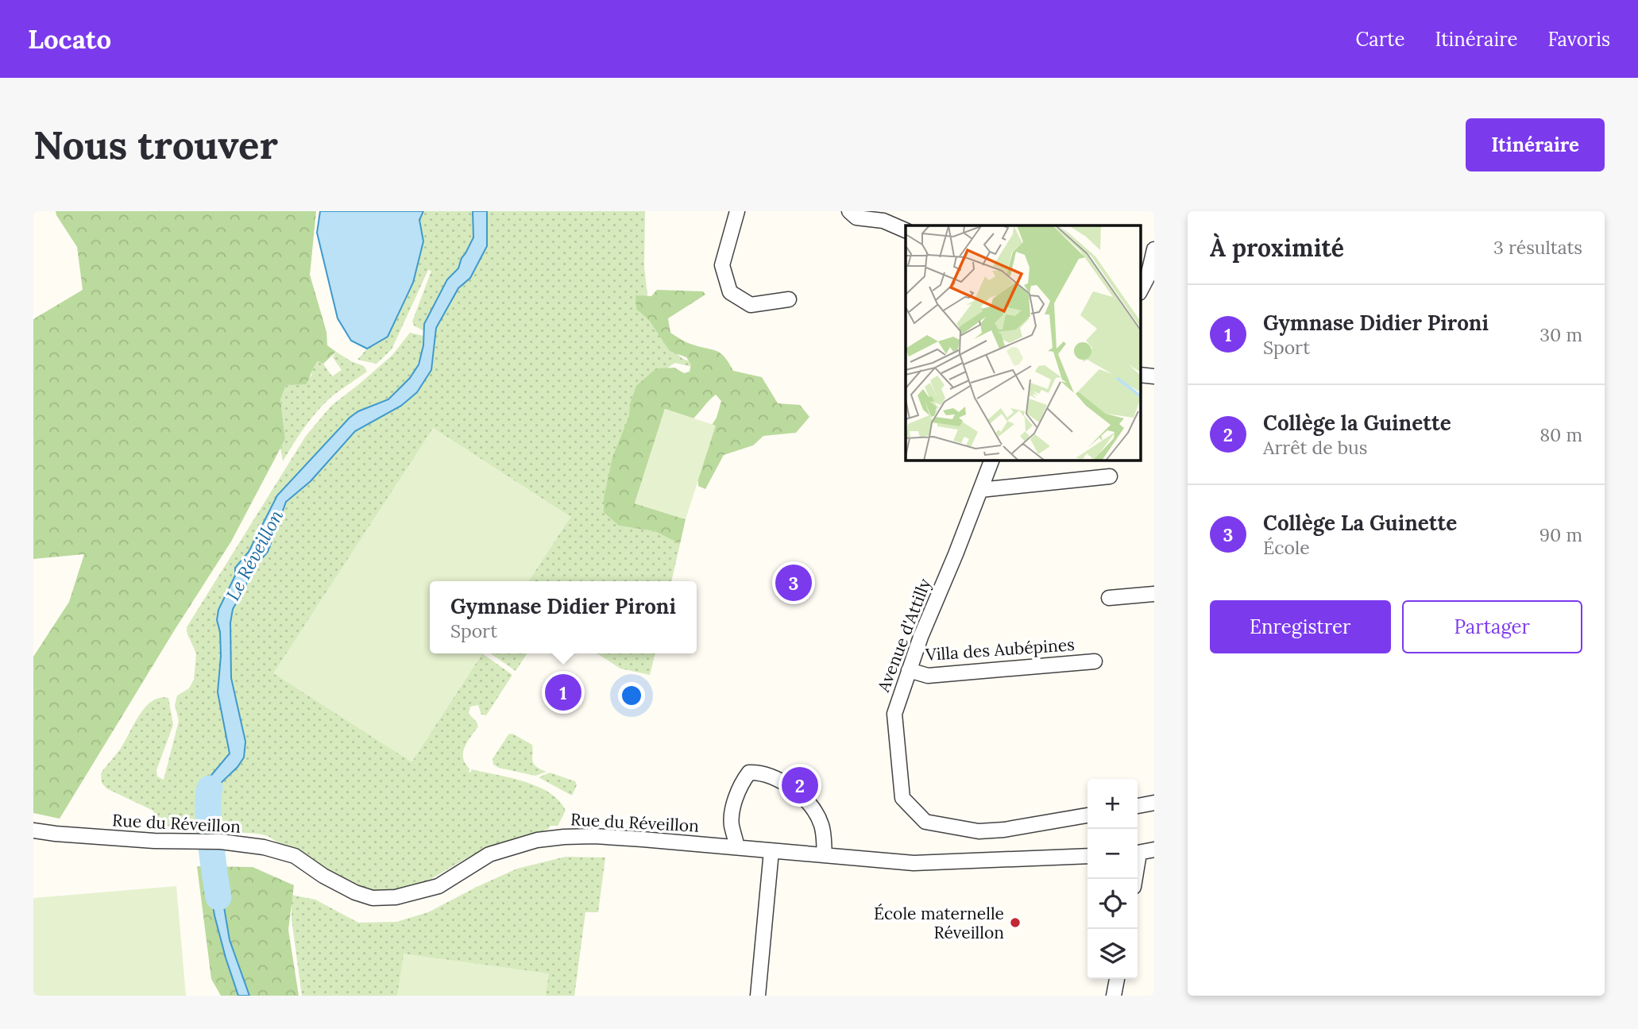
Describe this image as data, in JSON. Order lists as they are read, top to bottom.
{
  "streets": {
    "street": ["Avenue d'Attilly", "Villa des Aubépines", "Rue du Réveillon"]
  },
  "crossings": [
    ["Avenue d'Attilly", "Villa des Aubépines"]
  ],
  "water": ["Le Réveillon"],
  "places": ["École maternelle Réveillon"],
  "page": {
    "header": "Locato",
    "nav": ["Carte", "Itinéraire", "Favoris"],
    "buttons": [
      "Itinéraire",
      ["Enregistrer", "Partager"]
    ],
    "title": "Nous trouver",
    "heading": ["À proximité", "3 résultats"],
    "list": [
      {
        "mark": "1",
        "name": "Gymnase Didier Pironi",
        "note": "Sport",
        "value": "30 m"
      },
      {
        "mark": "2",
        "name": "Collège la Guinette",
        "note": "Arrêt de bus",
        "value": "80 m"
      },
      {
        "mark": "3",
        "name": "Collège La Guinette",
        "note": "École",
        "value": "90 m"
      }
    ],
    "pins": ["3", "1", "2"],
    "popup": ["Gymnase Didier Pironi", "Sport"],
    "map_buttons": ["+", "−"]
  }
}
